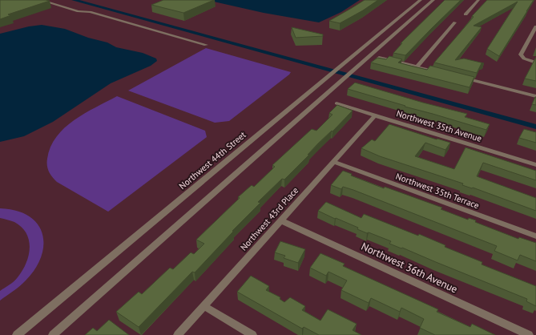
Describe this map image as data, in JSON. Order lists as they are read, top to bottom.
{
  "streets": {
    "street": [
      "Northwest 35th Avenue",
      "Northwest 44th Street",
      "Northwest 35th Terrace",
      "Northwest 43rd Place",
      "Northwest 36th Avenue"
    ]
  },
  "crossings": [
    ["Northwest 35th Avenue", "Northwest 43rd Place"],
    ["Northwest 35th Terrace", "Northwest 43rd Place"],
    ["Northwest 43rd Place", "Northwest 36th Avenue"]
  ]
}
